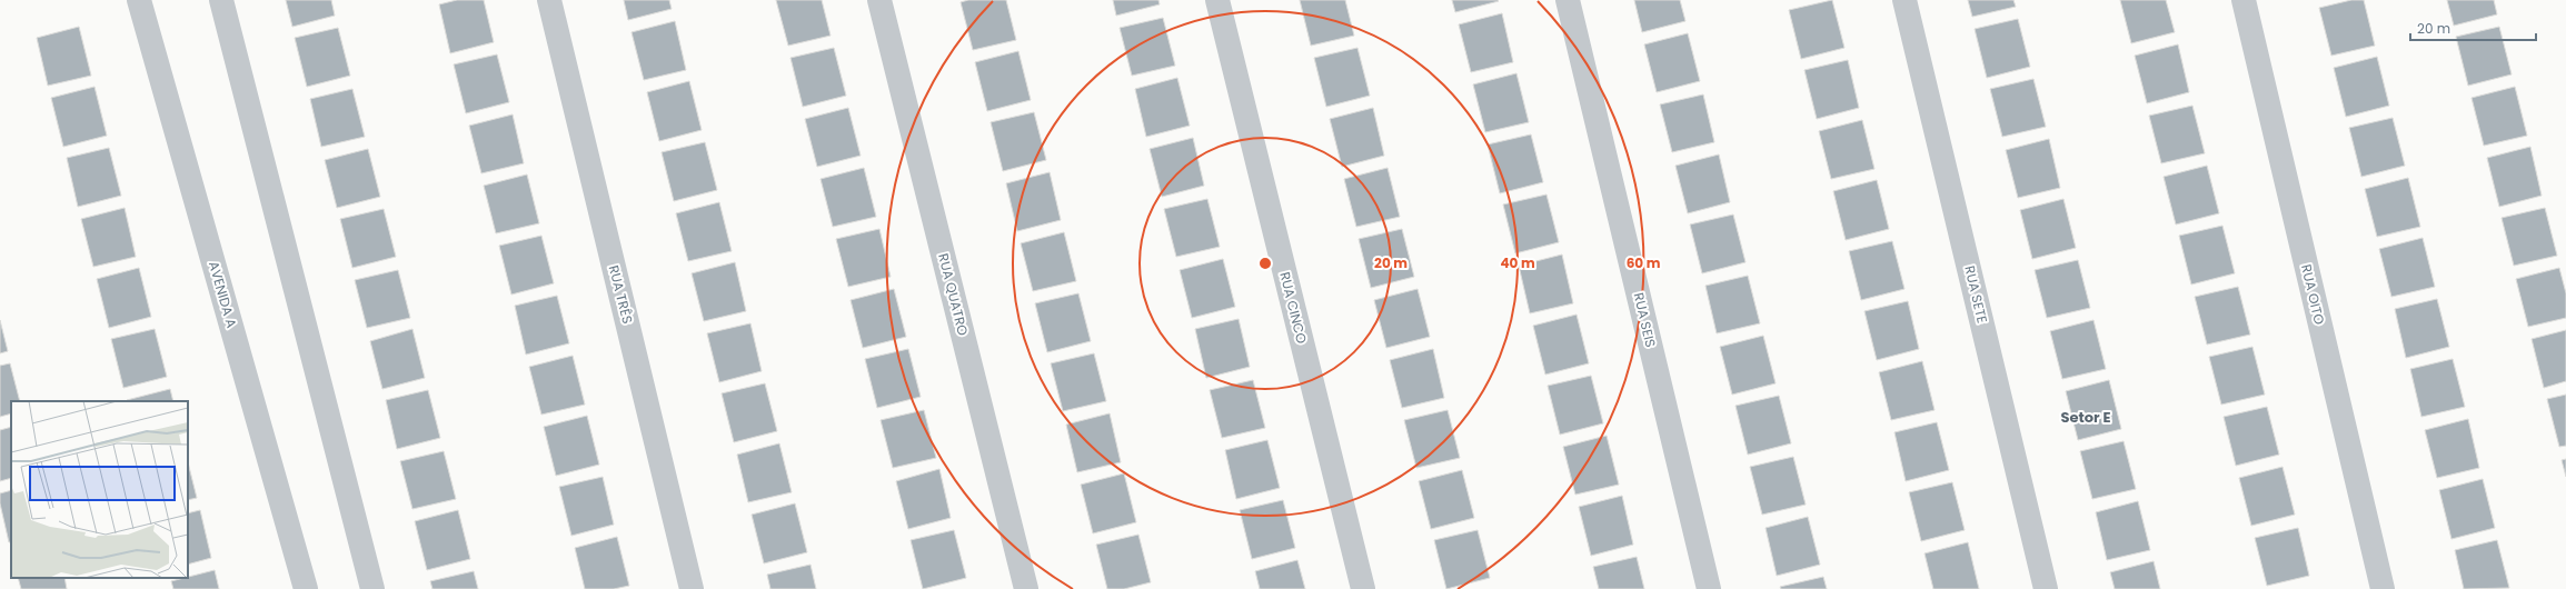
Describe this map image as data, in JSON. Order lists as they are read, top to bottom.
{
  "streets": {
    "street": [
      "AVENIDA A",
      "RUA TRÊS",
      "RUA QUATRO",
      "RUA SETE",
      "RUA OITO",
      "RUA CINCO",
      "RUA SEIS"
    ]
  },
  "districts": ["Setor E"],
  "scale_bar": "20 m",
  "rings": ["20 m", "40 m", "60 m"]
}
